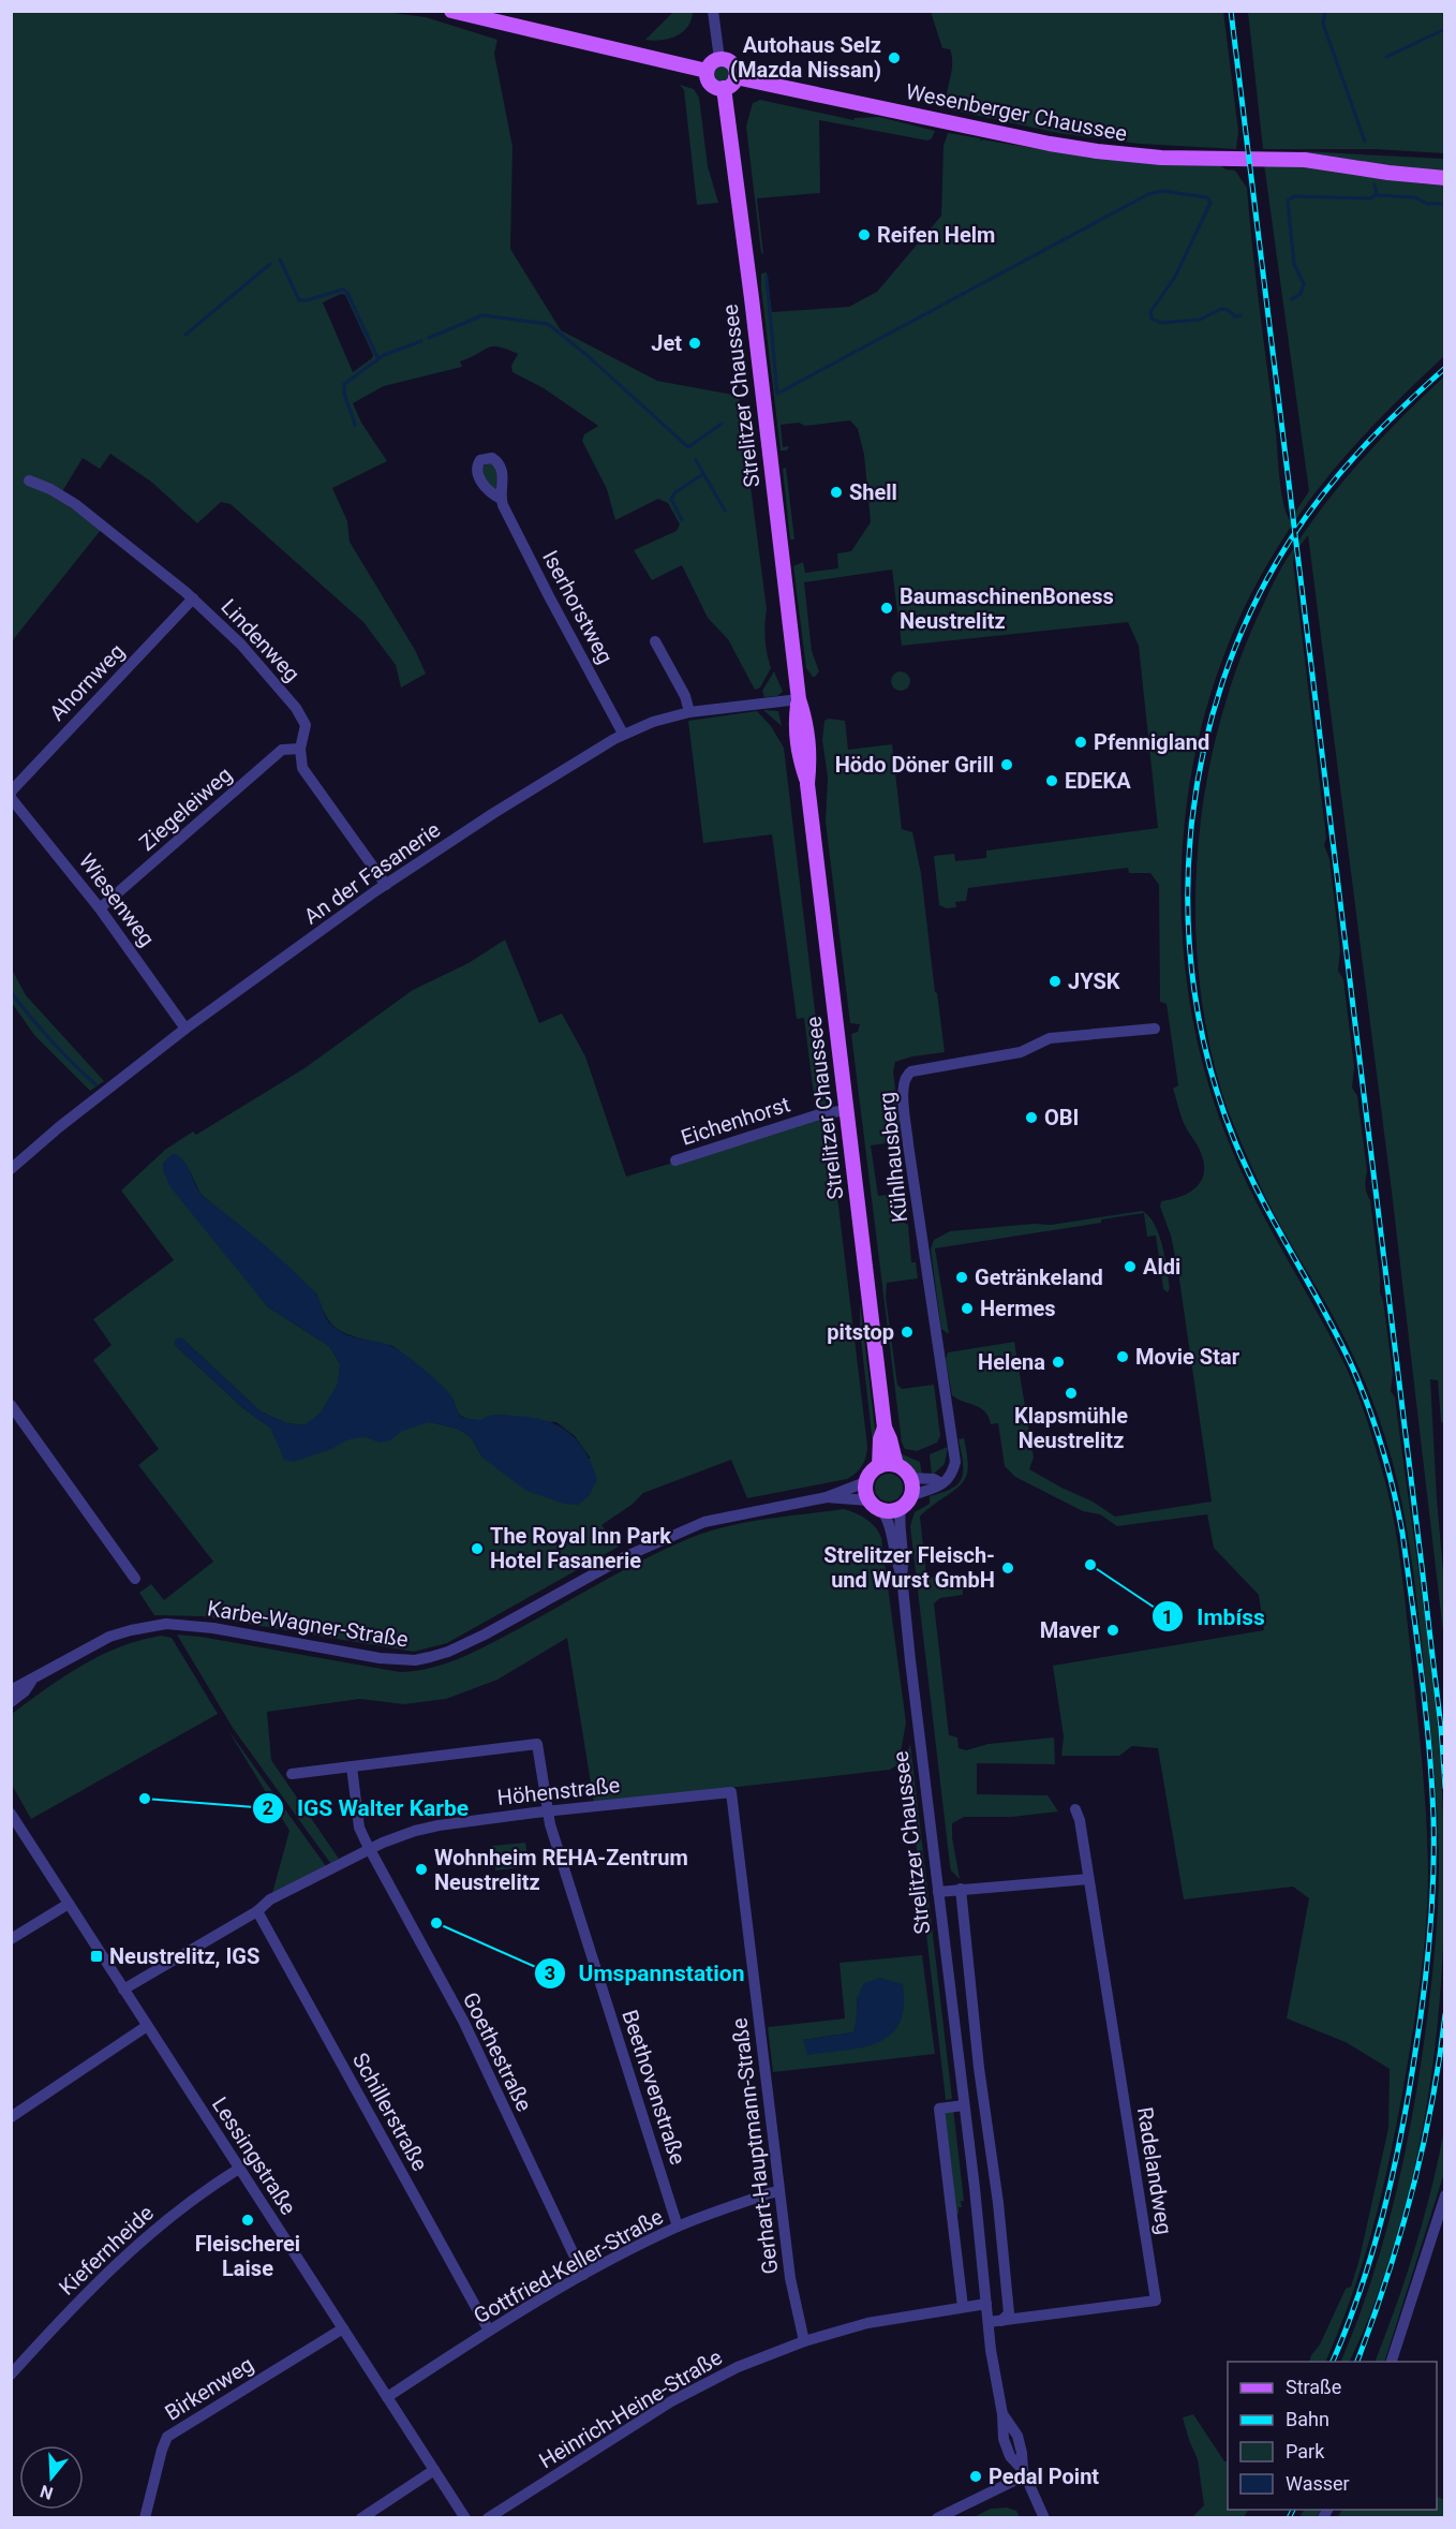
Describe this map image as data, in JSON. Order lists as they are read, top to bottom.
{
  "streets": {
    "main road": ["Wesenberger Chaussee", "Strelitzer Chaussee"],
    "street": [
      "Iserhorstweg",
      "Lindenweg",
      "Ahornweg",
      "Ziegeleiweg",
      "An der Fasanerie",
      "Wiesenweg",
      "Eichenhorst",
      "Kühlhausberg",
      "Karbe-Wagner-Straße",
      "Höhenstraße",
      "Goethestraße",
      "Beethovenstraße",
      "Schillerstraße",
      "Gerhart-Hauptmann-Straße",
      "Lessingstraße",
      "Radelandweg",
      "Kiefernheide",
      "Gottfried-Keller-Straße",
      "Birkenweg",
      "Heinrich-Heine-Straße"
    ]
  },
  "crossings": [
    ["Wesenberger Chaussee", "Strelitzer Chaussee"],
    ["Strelitzer Chaussee", "An der Fasanerie"],
    ["Strelitzer Chaussee", "Eichenhorst"],
    ["Strelitzer Chaussee", "Karbe-Wagner-Straße"],
    ["Strelitzer Chaussee", "Radelandweg"],
    ["Strelitzer Chaussee", "Heinrich-Heine-Straße"],
    ["Iserhorstweg", "An der Fasanerie"],
    ["Lindenweg", "Ahornweg"],
    ["Lindenweg", "Ziegeleiweg"],
    ["Lindenweg", "An der Fasanerie"],
    ["Ahornweg", "Wiesenweg"],
    ["Ziegeleiweg", "Wiesenweg"],
    ["An der Fasanerie", "Wiesenweg"],
    ["Höhenstraße", "Goethestraße"],
    ["Höhenstraße", "Beethovenstraße"],
    ["Höhenstraße", "Schillerstraße"],
    ["Höhenstraße", "Gerhart-Hauptmann-Straße"],
    ["Höhenstraße", "Lessingstraße"],
    ["Goethestraße", "Beethovenstraße"],
    ["Goethestraße", "Gottfried-Keller-Straße"],
    ["Beethovenstraße", "Gottfried-Keller-Straße"],
    ["Schillerstraße", "Gottfried-Keller-Straße"],
    ["Gerhart-Hauptmann-Straße", "Gottfried-Keller-Straße"],
    ["Gerhart-Hauptmann-Straße", "Heinrich-Heine-Straße"],
    ["Lessingstraße", "Kiefernheide"],
    ["Lessingstraße", "Gottfried-Keller-Straße"],
    ["Lessingstraße", "Birkenweg"]
  ],
  "places": {
    "other": [
      "Autohaus Selz (Mazda Nissan)",
      "Reifen Helm",
      "Jet",
      "Shell",
      "BaumaschinenBoness Neustrelitz",
      "Pfennigland",
      "Hödo Döner Grill",
      "EDEKA",
      "JYSK",
      "OBI",
      "Aldi",
      "Getränkeland",
      "Hermes",
      "pitstop",
      "Movie Star",
      "Helena",
      "Klapsmühle Neustrelitz",
      "The Royal Inn Park Hotel Fasanerie",
      "Imbíss",
      "Strelitzer Fleisch- und Wurst GmbH",
      "Maver",
      "IGS Walter Karbe",
      "Wohnheim REHA-Zentrum Neustrelitz",
      "Umspannstation",
      "Fleischerei Laise",
      "Pedal Point"
    ],
    "transit": ["Neustrelitz, IGS"]
  },
  "legend": [
    "Straße",
    "Bahn",
    "Park",
    "Wasser"
  ],
  "north": "bottom"
}
